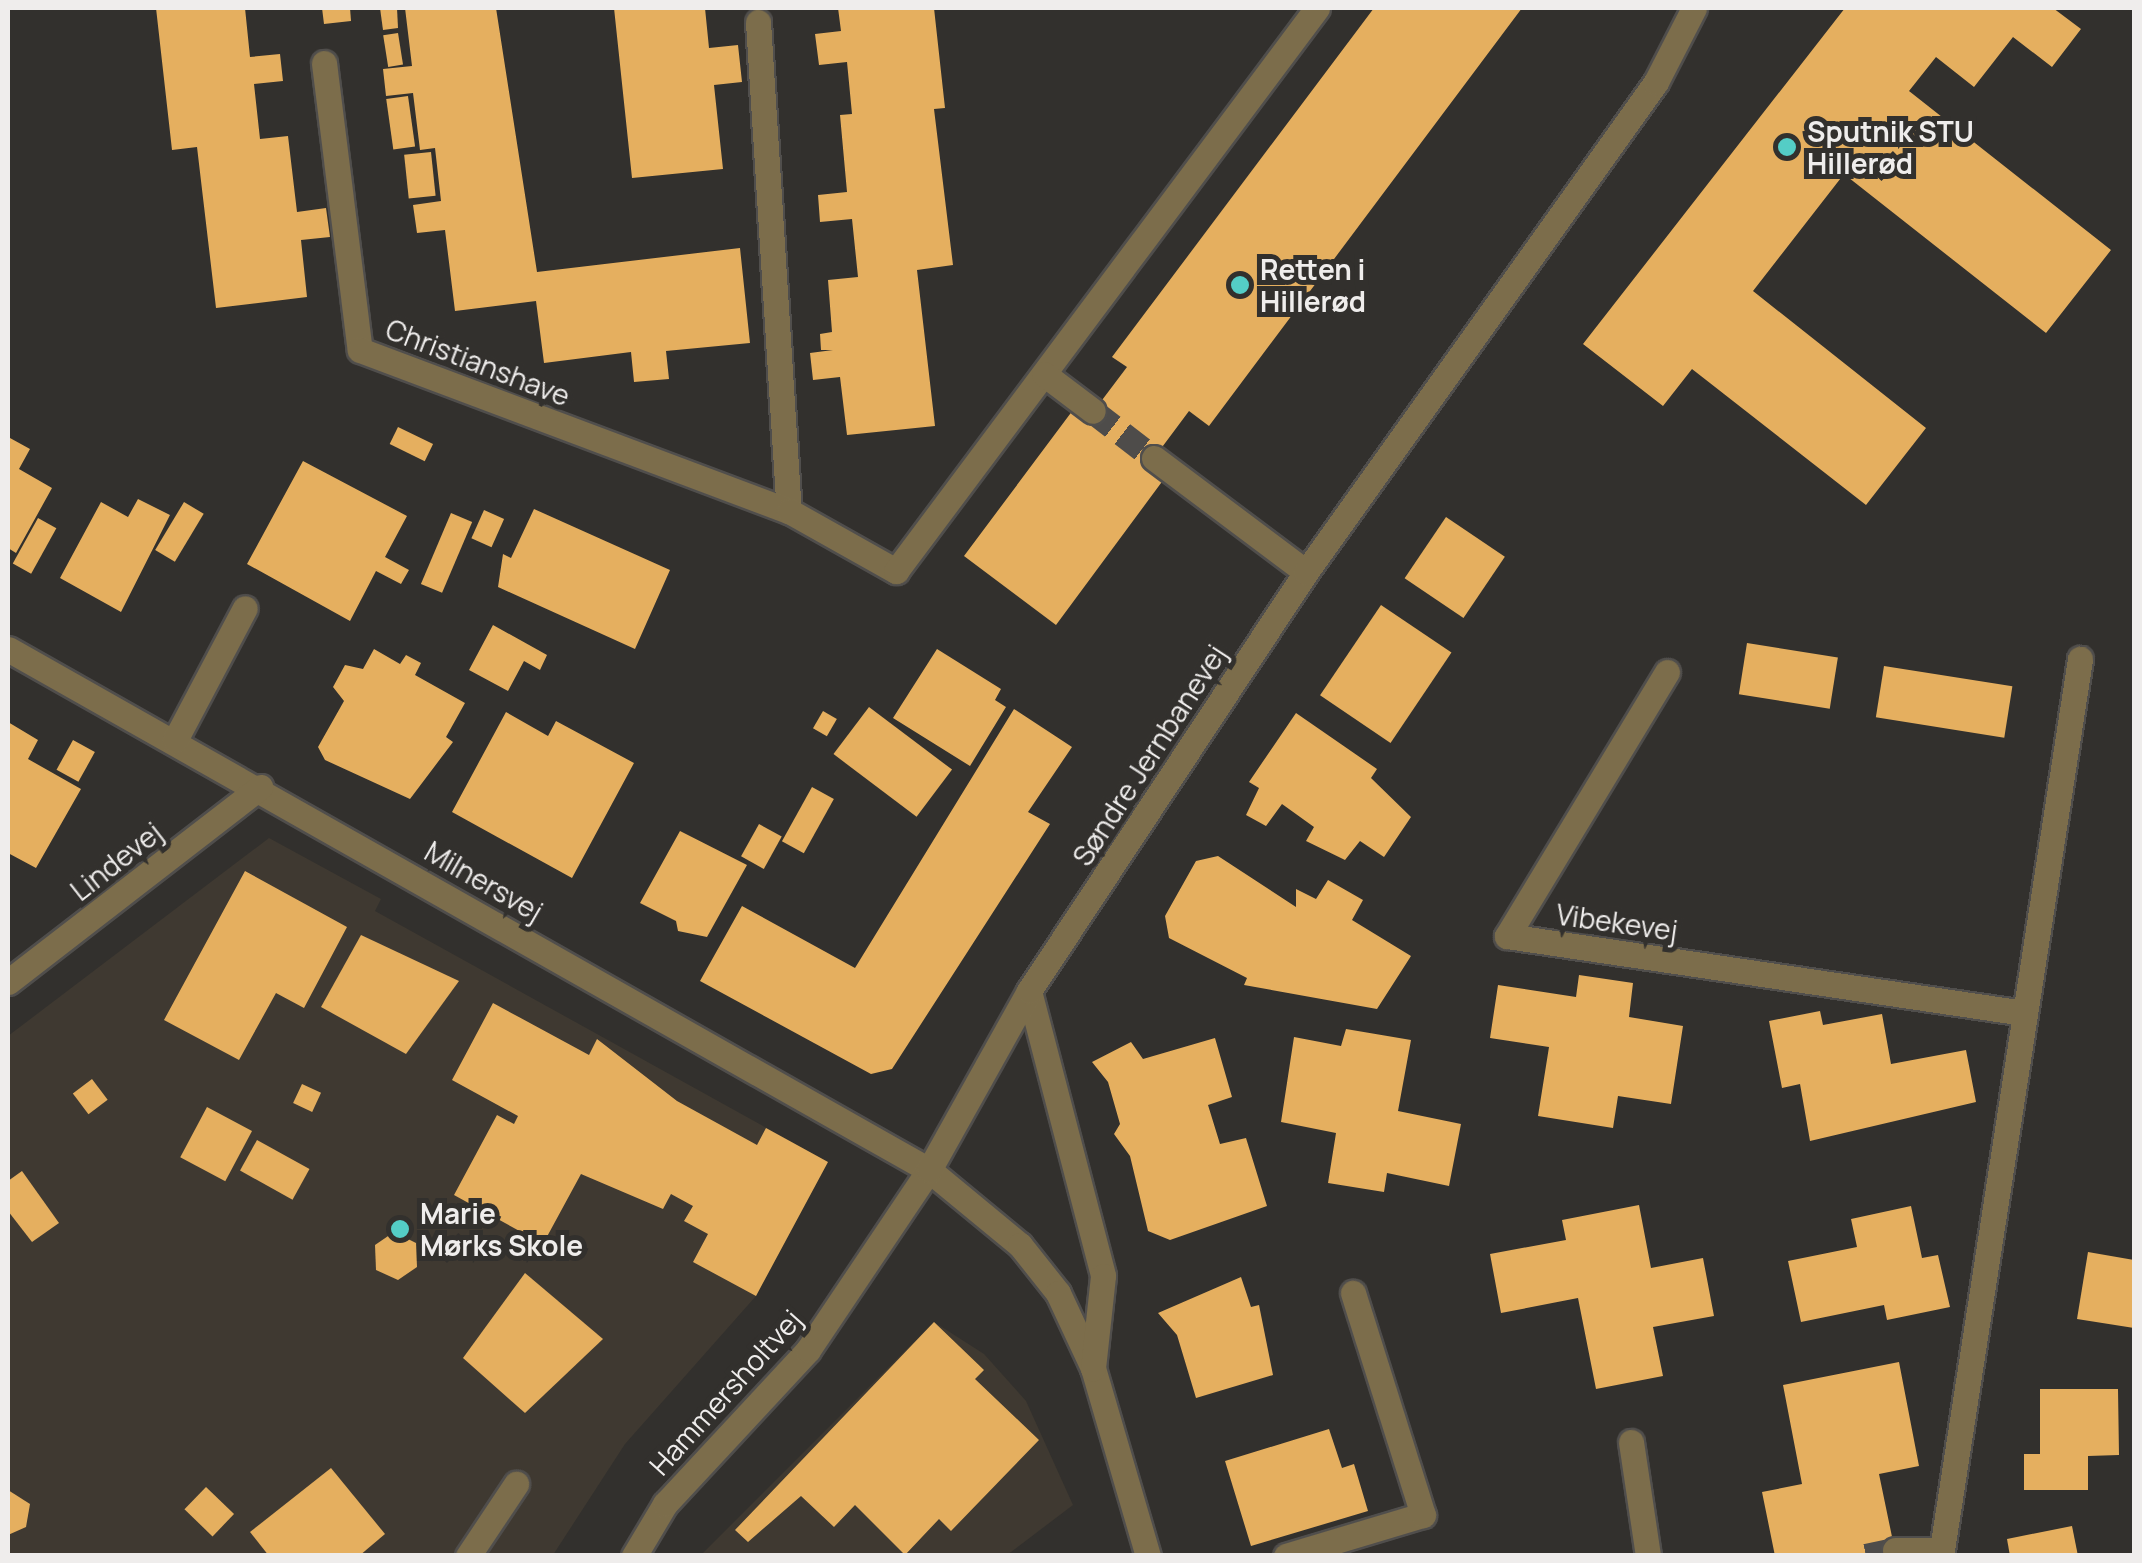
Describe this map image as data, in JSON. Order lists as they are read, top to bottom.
{
  "streets": {
    "street": [
      "Christianshave",
      "Søndre Jernbanevej",
      "Lindevej",
      "Milnersvej",
      "Vibekevej",
      "Hammersholtvej"
    ]
  },
  "crossings": [
    ["Søndre Jernbanevej", "Milnersvej"],
    ["Søndre Jernbanevej", "Hammersholtvej"],
    ["Lindevej", "Milnersvej"],
    ["Milnersvej", "Hammersholtvej"]
  ],
  "places": ["Sputnik STU Hillerød", "Retten i Hillerød", "Marie Mørks Skole"]
}
